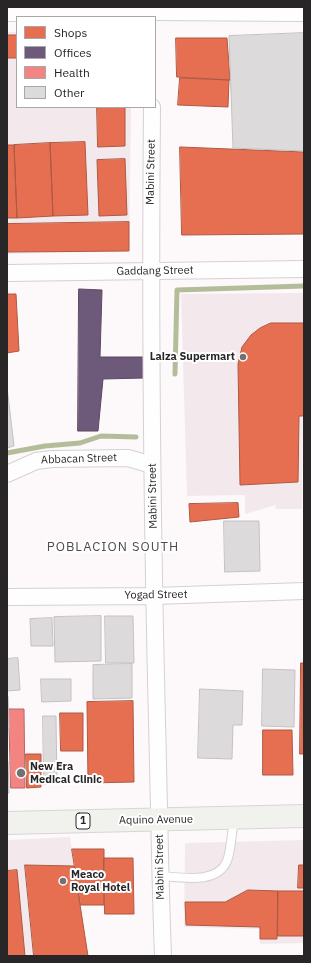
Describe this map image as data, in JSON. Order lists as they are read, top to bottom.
{
  "streets": {
    "main road": ["Aquino Avenue", "1"],
    "street": [
      "Mabini Street",
      "Gaddang Street",
      "Abbacan Street",
      "Yogad Street"
    ]
  },
  "crossings": [
    ["Mabini Street", "Gaddang Street"],
    ["Mabini Street", "Abbacan Street"],
    ["Mabini Street", "Yogad Street"],
    ["Mabini Street", "Aquino Avenue"]
  ],
  "districts": ["POBLACION SOUTH"],
  "places": ["Laiza Supermart", "New Era Medical Clinic", "Meaco Royal Hotel"],
  "legend": [
    "Shops",
    "Offices",
    "Health",
    "Other"
  ]
}
